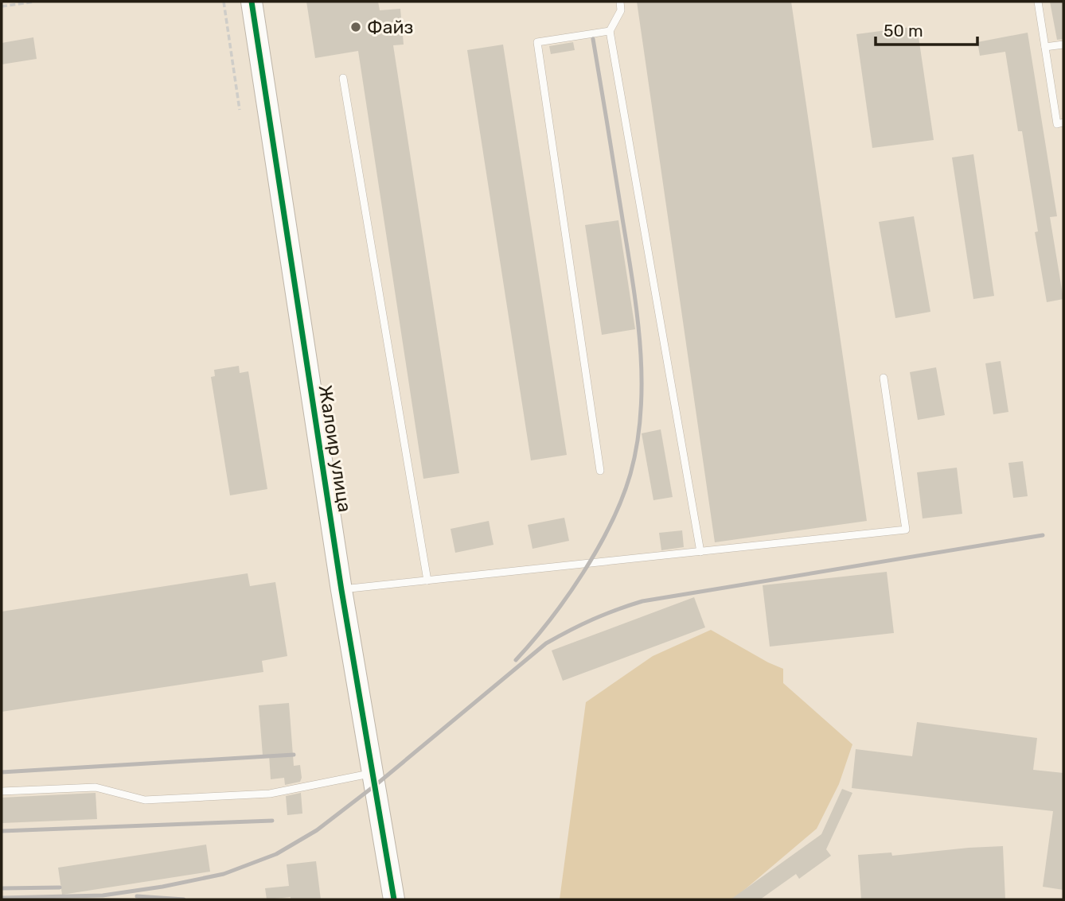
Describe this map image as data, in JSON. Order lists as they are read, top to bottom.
{
  "streets": {
    "street": ["Жалоир улица"]
  },
  "places": ["Файз"],
  "scale_bar": "50 m"
}
